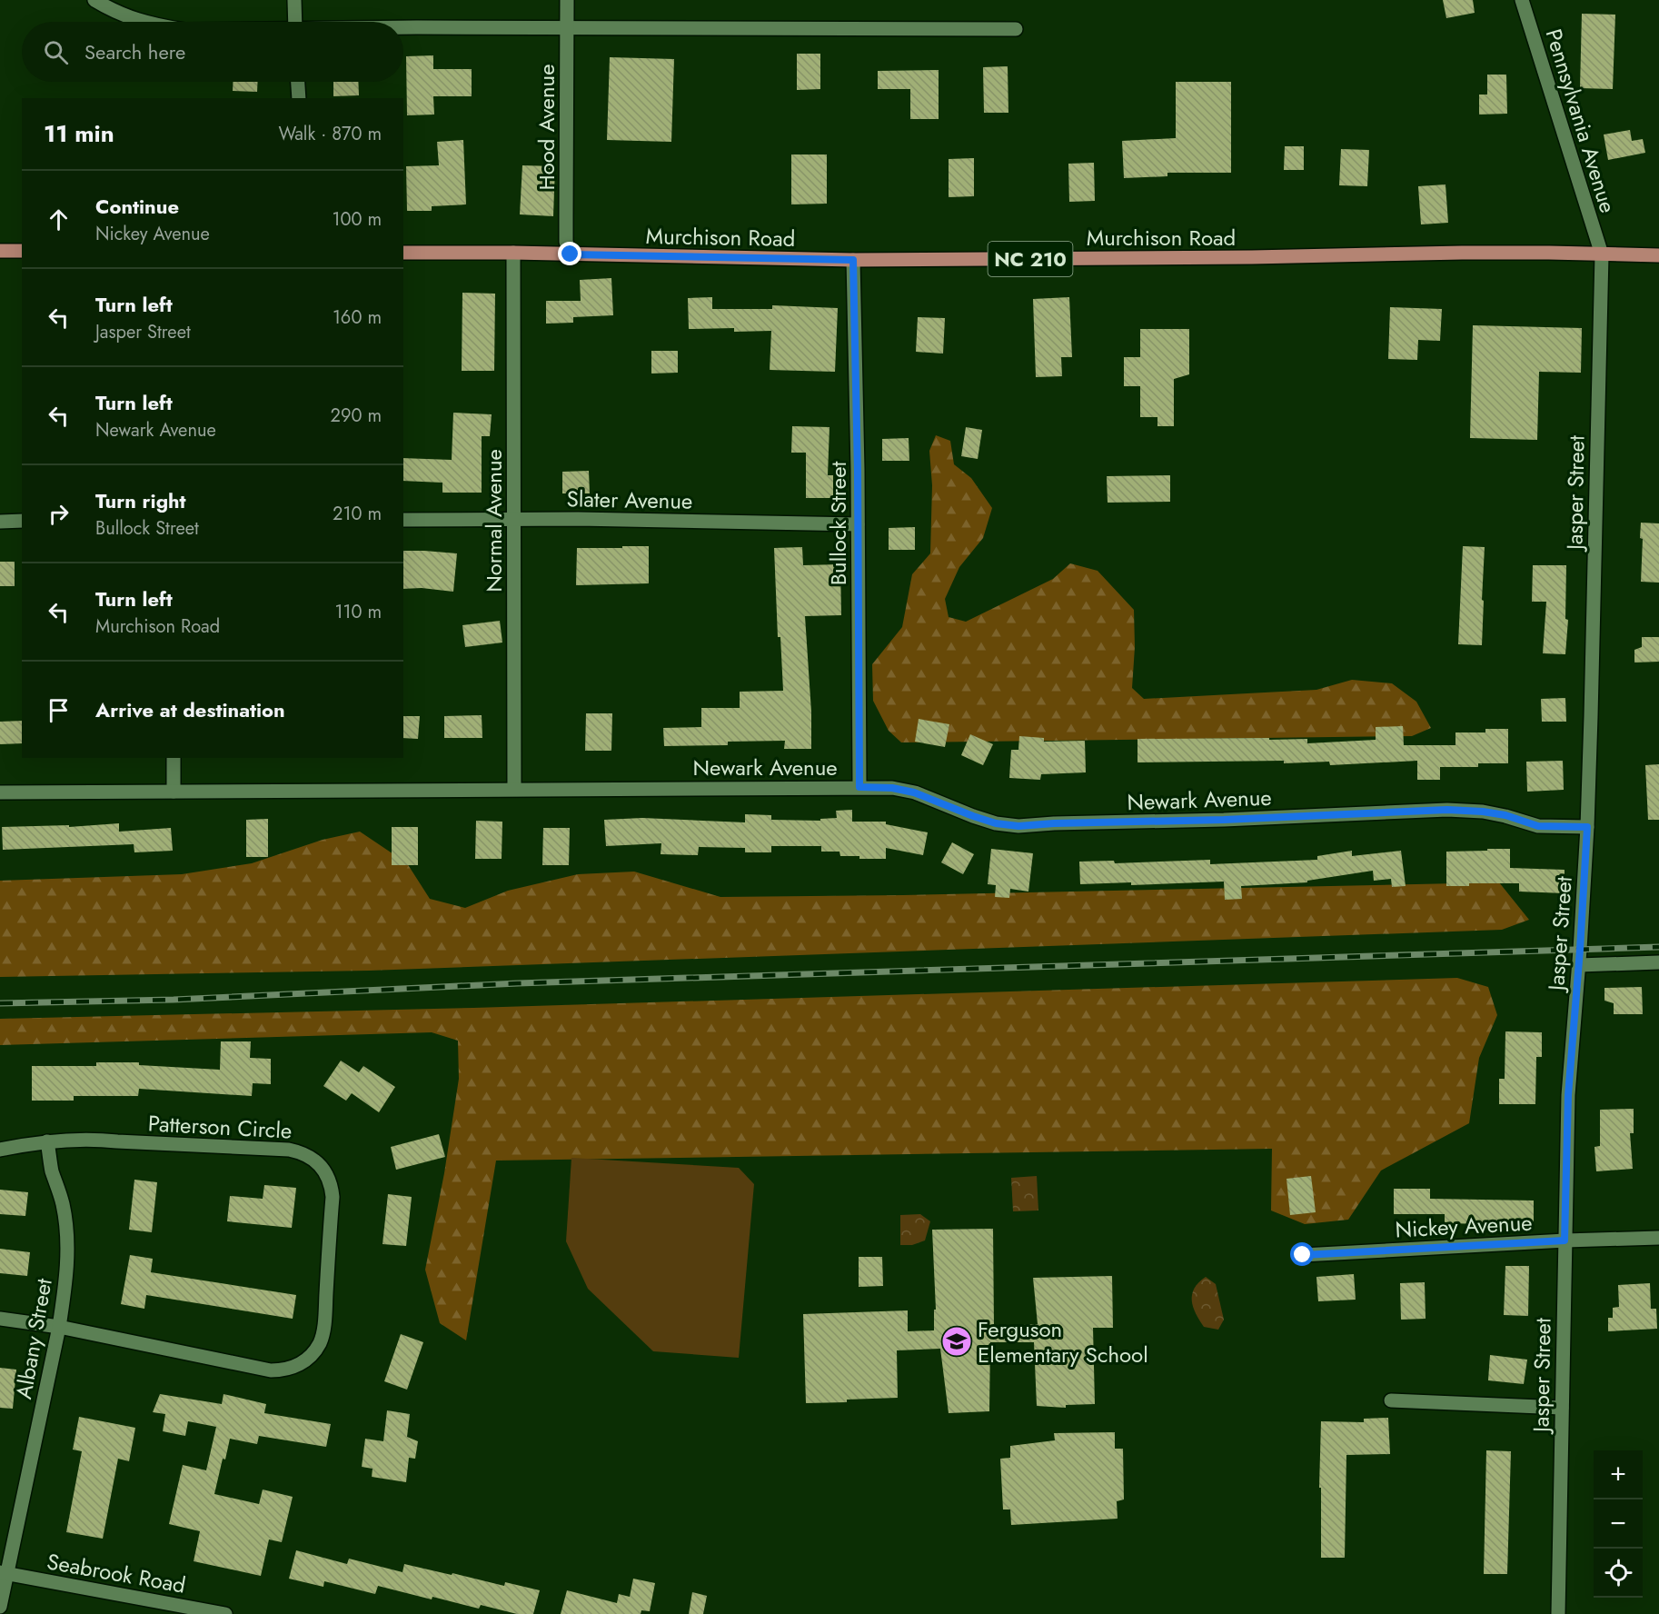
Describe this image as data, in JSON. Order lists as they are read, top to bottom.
{
  "streets": {
    "main road": ["Murchison Road", "NC 210"],
    "street": [
      "Pennsylvania Avenue",
      "Hood Avenue",
      "Jasper Street",
      "Slater Avenue",
      "Normal Avenue",
      "Bullock Street",
      "Newark Avenue",
      "Patterson Circle",
      "Nickey Avenue",
      "Albany Street",
      "Seabrook Road"
    ]
  },
  "crossings": [
    ["Pennsylvania Avenue", "Murchison Road"],
    ["Pennsylvania Avenue", "Jasper Street"],
    ["Hood Avenue", "Murchison Road"],
    ["Murchison Road", "Jasper Street"],
    ["Murchison Road", "Normal Avenue"],
    ["Murchison Road", "Bullock Street"],
    ["Jasper Street", "Newark Avenue"],
    ["Jasper Street", "Nickey Avenue"],
    ["Slater Avenue", "Normal Avenue"],
    ["Slater Avenue", "Bullock Street"],
    ["Normal Avenue", "Newark Avenue"],
    ["Bullock Street", "Newark Avenue"],
    ["Patterson Circle", "Albany Street"],
    ["Albany Street", "Seabrook Road"]
  ],
  "places": {
    "school or university": ["Ferguson Elementary School"]
  },
  "page": {
    "search": "Search here",
    "heading": ["11 min", "Walk · 870 m"],
    "list": [
      ["Continue", "Nickey Avenue", "100 m"],
      ["Turn left", "Jasper Street", "160 m"],
      ["Turn left", "Newark Avenue", "290 m"],
      ["Turn right", "Bullock Street", "210 m"],
      ["Turn left", "Murchison Road", "110 m"],
      "Arrive at destination"
    ],
    "map_buttons": ["+", "−"]
  }
}
